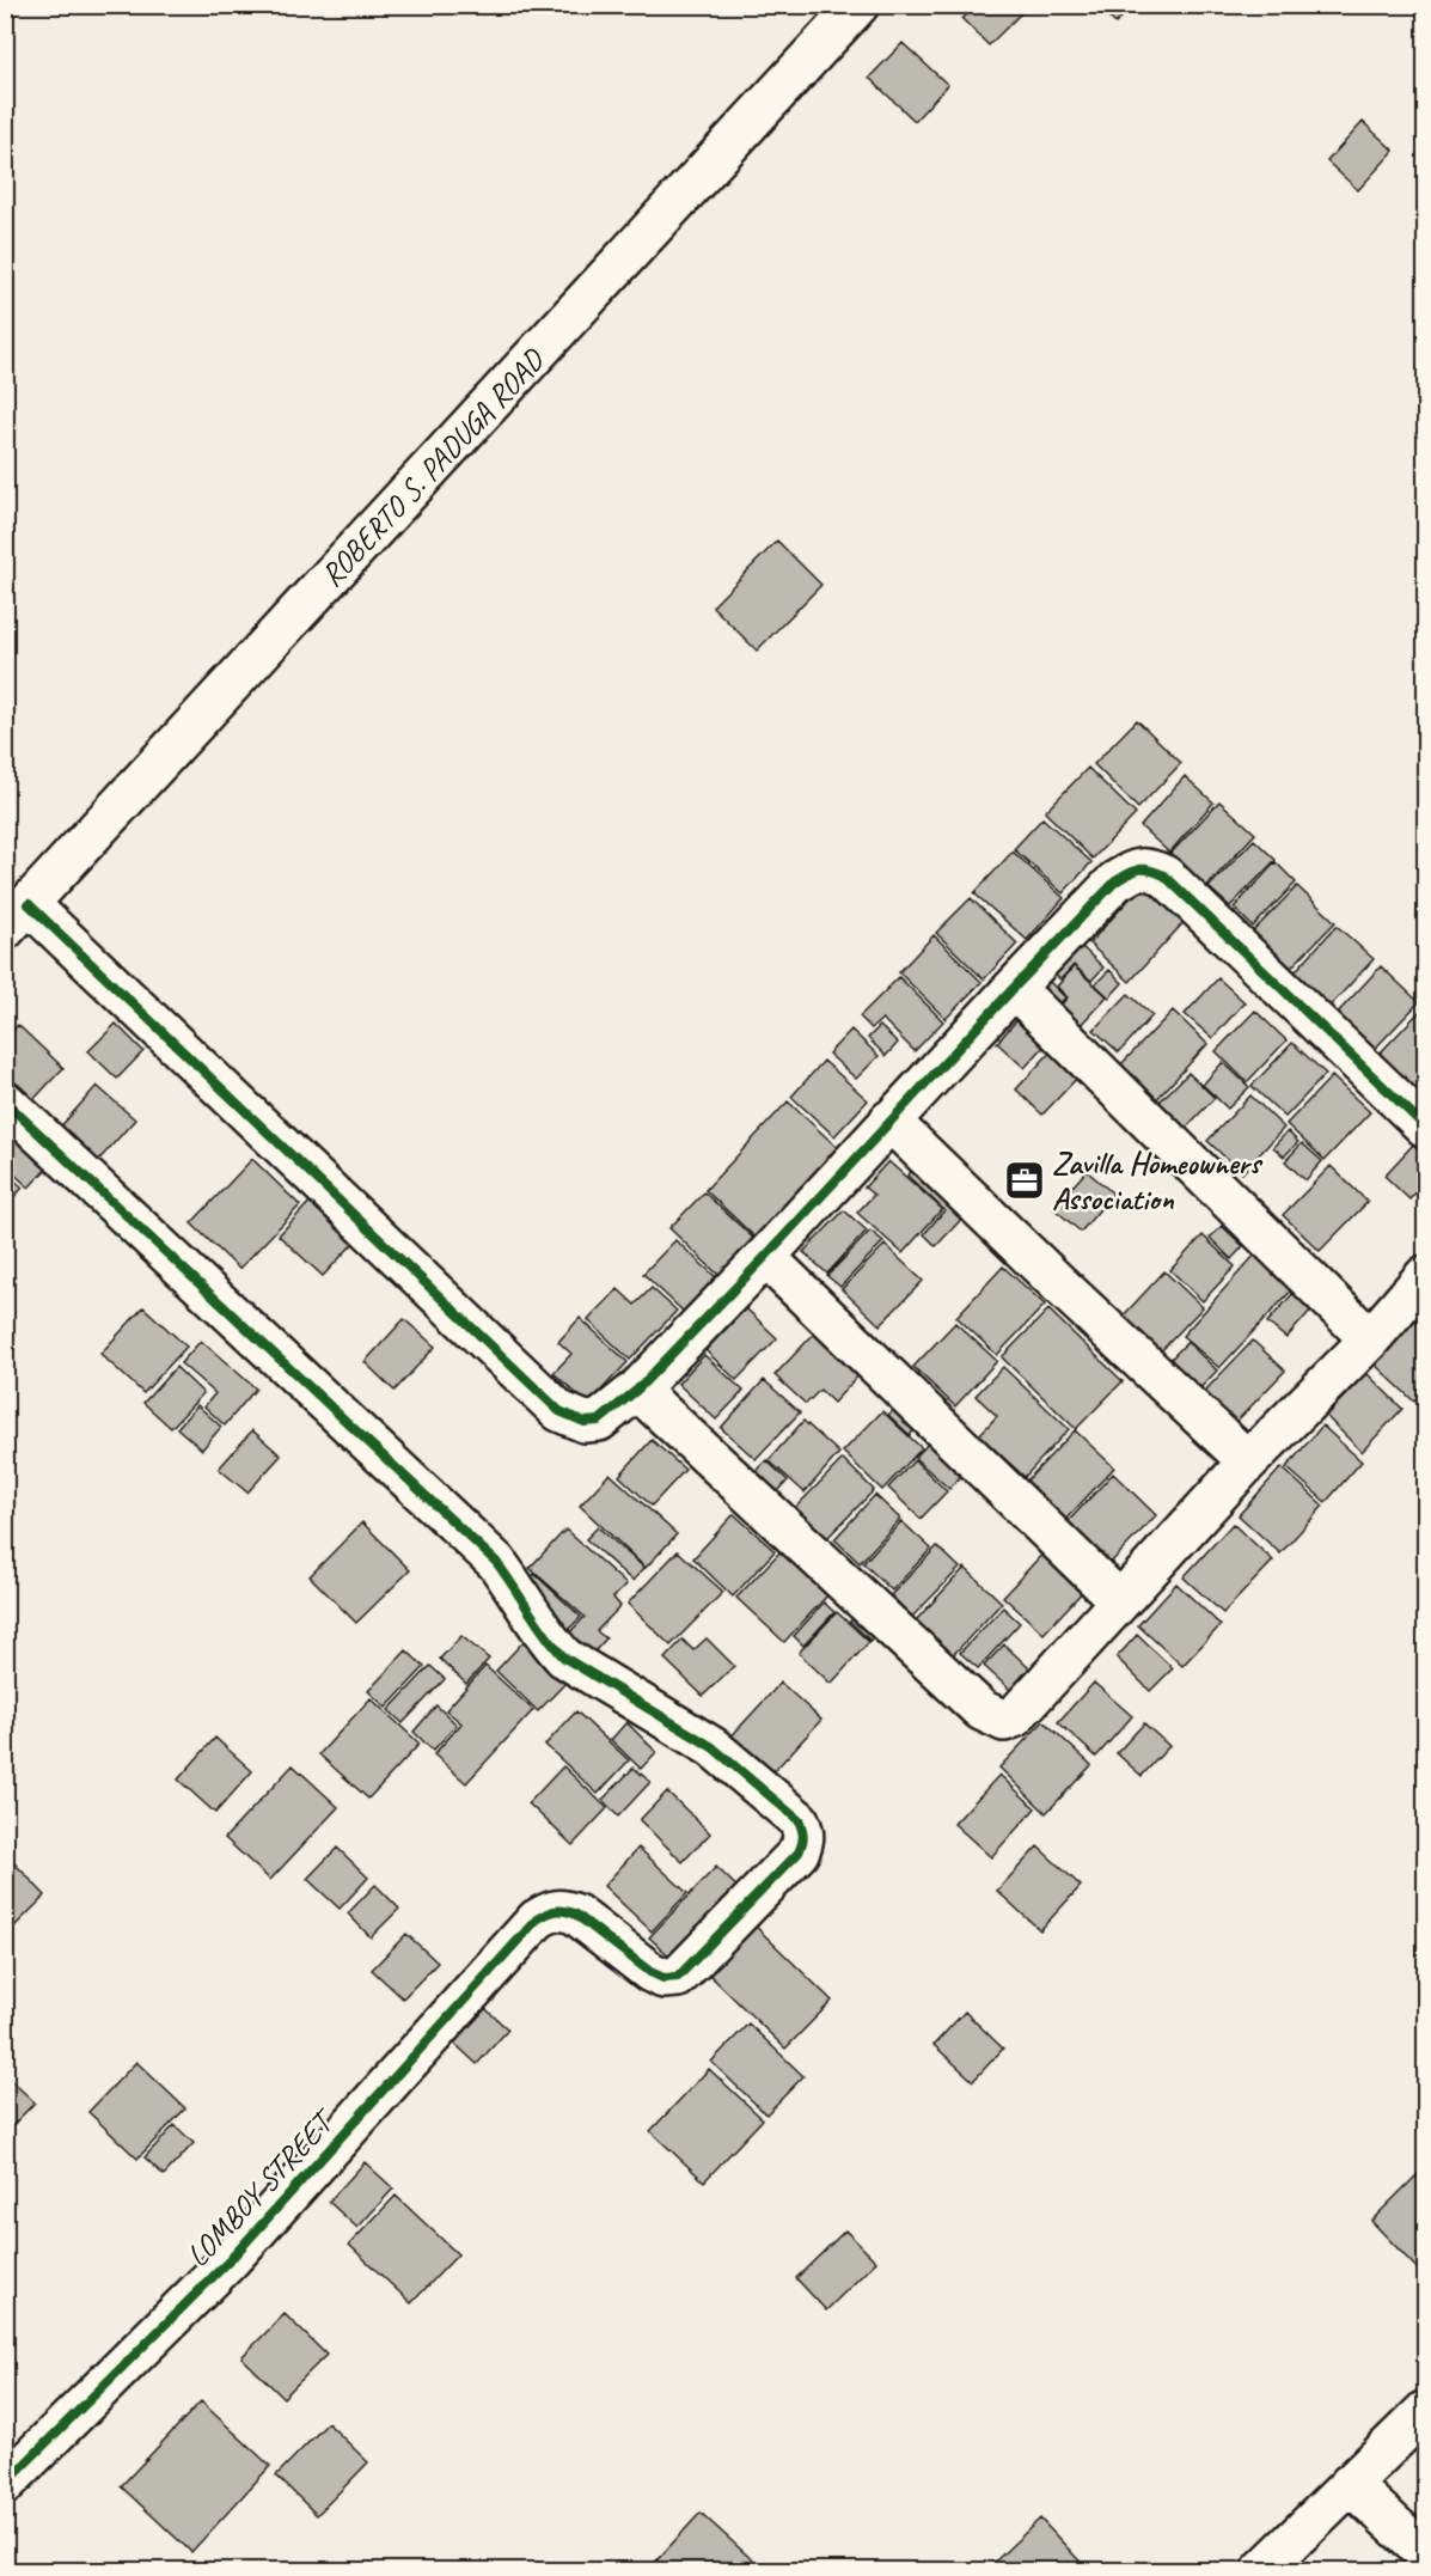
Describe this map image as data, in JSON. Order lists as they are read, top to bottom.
{
  "streets": {
    "street": ["ROBERTO S. PADUGA ROAD", "LOMBOY STREET"]
  },
  "places": {
    "office": ["Zavilla Homeowners Association"]
  }
}
